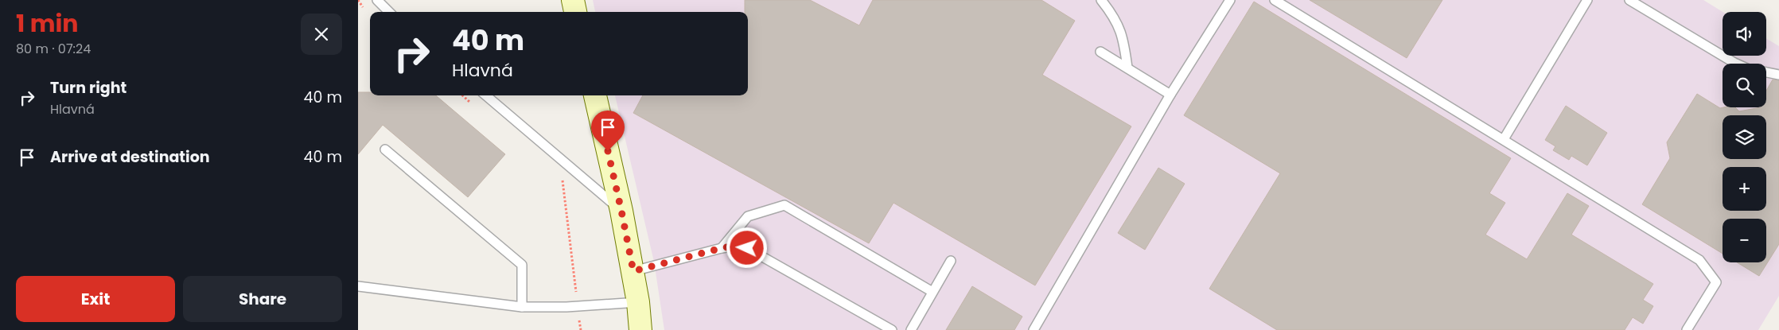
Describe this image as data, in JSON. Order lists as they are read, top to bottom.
{
  "page": {
    "heading": ["1 min", "80 m · 07:24"],
    "map_buttons": ["+", "−"],
    "turn": ["40 m", "Hlavná"],
    "list": [
      {
        "name": "Turn right",
        "note": "Hlavná",
        "value": "40 m"
      },
      {
        "name": "Arrive at destination",
        "value": "40 m"
      }
    ],
    "buttons": ["Exit", "Share"]
  }
}
